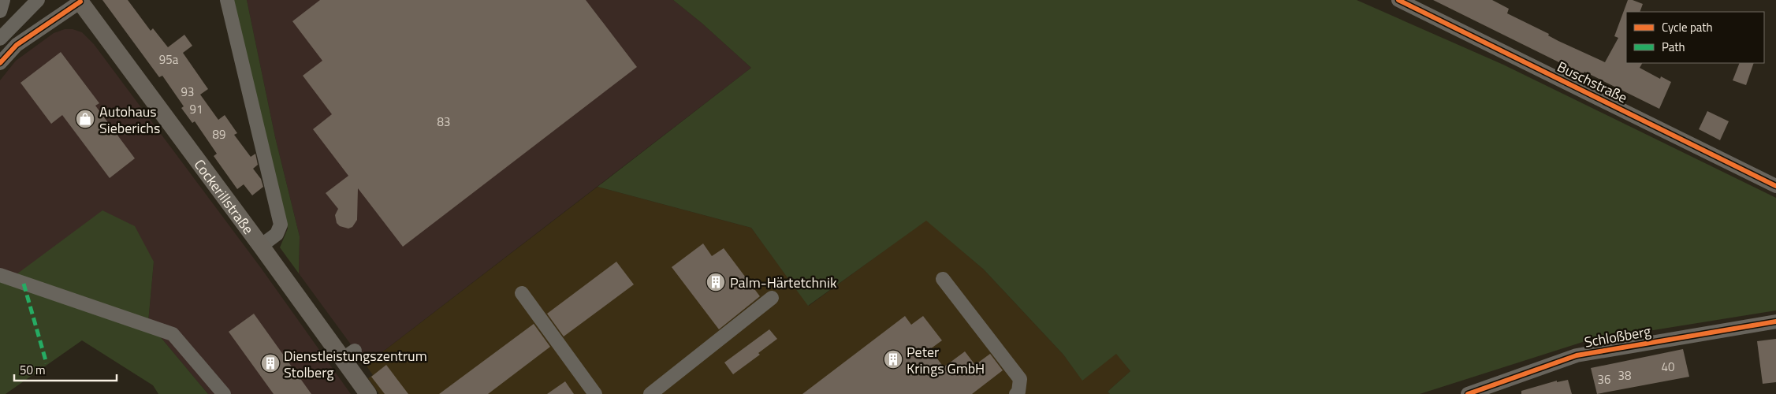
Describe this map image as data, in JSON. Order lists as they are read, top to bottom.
{
  "streets": {
    "main road": ["Cockerillstraße"],
    "street": ["Buschstraße", "Schloßberg"]
  },
  "places": {
    "shop": ["Autohaus Sieberichs"],
    "building": ["Palm-Härtetchnik", "Peter Krings GmbH", "Dienstleistungszentrum Stolberg"]
  },
  "house_numbers": [
    "95a",
    "93",
    "91",
    "83",
    "89",
    "40",
    "38",
    "36"
  ],
  "legend": ["Cycle path", "Path"],
  "scale_bar": "50 m"
}
